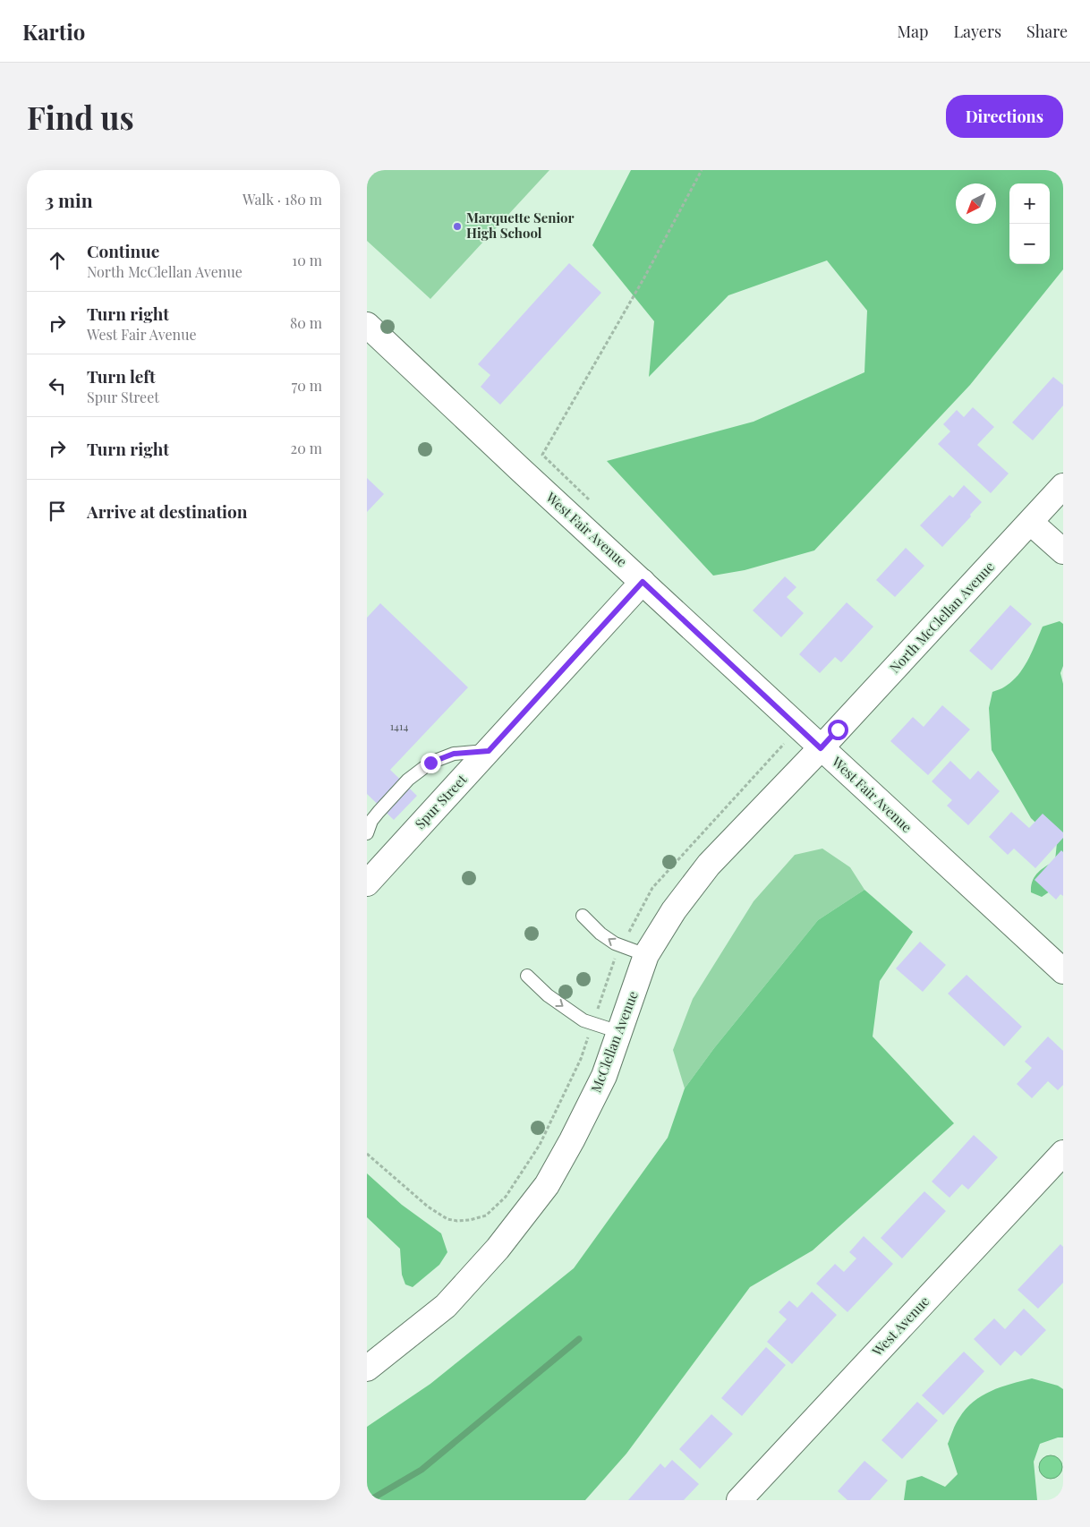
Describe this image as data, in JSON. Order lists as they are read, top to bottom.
{
  "streets": {
    "street": [
      "West Fair Avenue",
      "North McClellan Avenue",
      "Spur Street",
      "McClellan Avenue",
      "West Avenue"
    ]
  },
  "crossings": [
    ["West Fair Avenue", "North McClellan Avenue"],
    ["West Fair Avenue", "Spur Street"],
    ["West Fair Avenue", "McClellan Avenue"],
    ["North McClellan Avenue", "McClellan Avenue"]
  ],
  "places": ["Marquette Senior High School"],
  "house_numbers": ["1414"],
  "north": "bottom left",
  "page": {
    "header": "Kartio",
    "nav": ["Map", "Layers", "Share"],
    "buttons": "Directions",
    "title": "Find us",
    "heading": ["3 min", "Walk · 180 m"],
    "map_buttons": ["+", "−"],
    "list": [
      ["Continue", "North McClellan Avenue", "10 m"],
      ["Turn right", "West Fair Avenue", "80 m"],
      ["Turn left", "Spur Street", "70 m"],
      ["Turn right", "20 m"],
      "Arrive at destination"
    ]
  }
}
